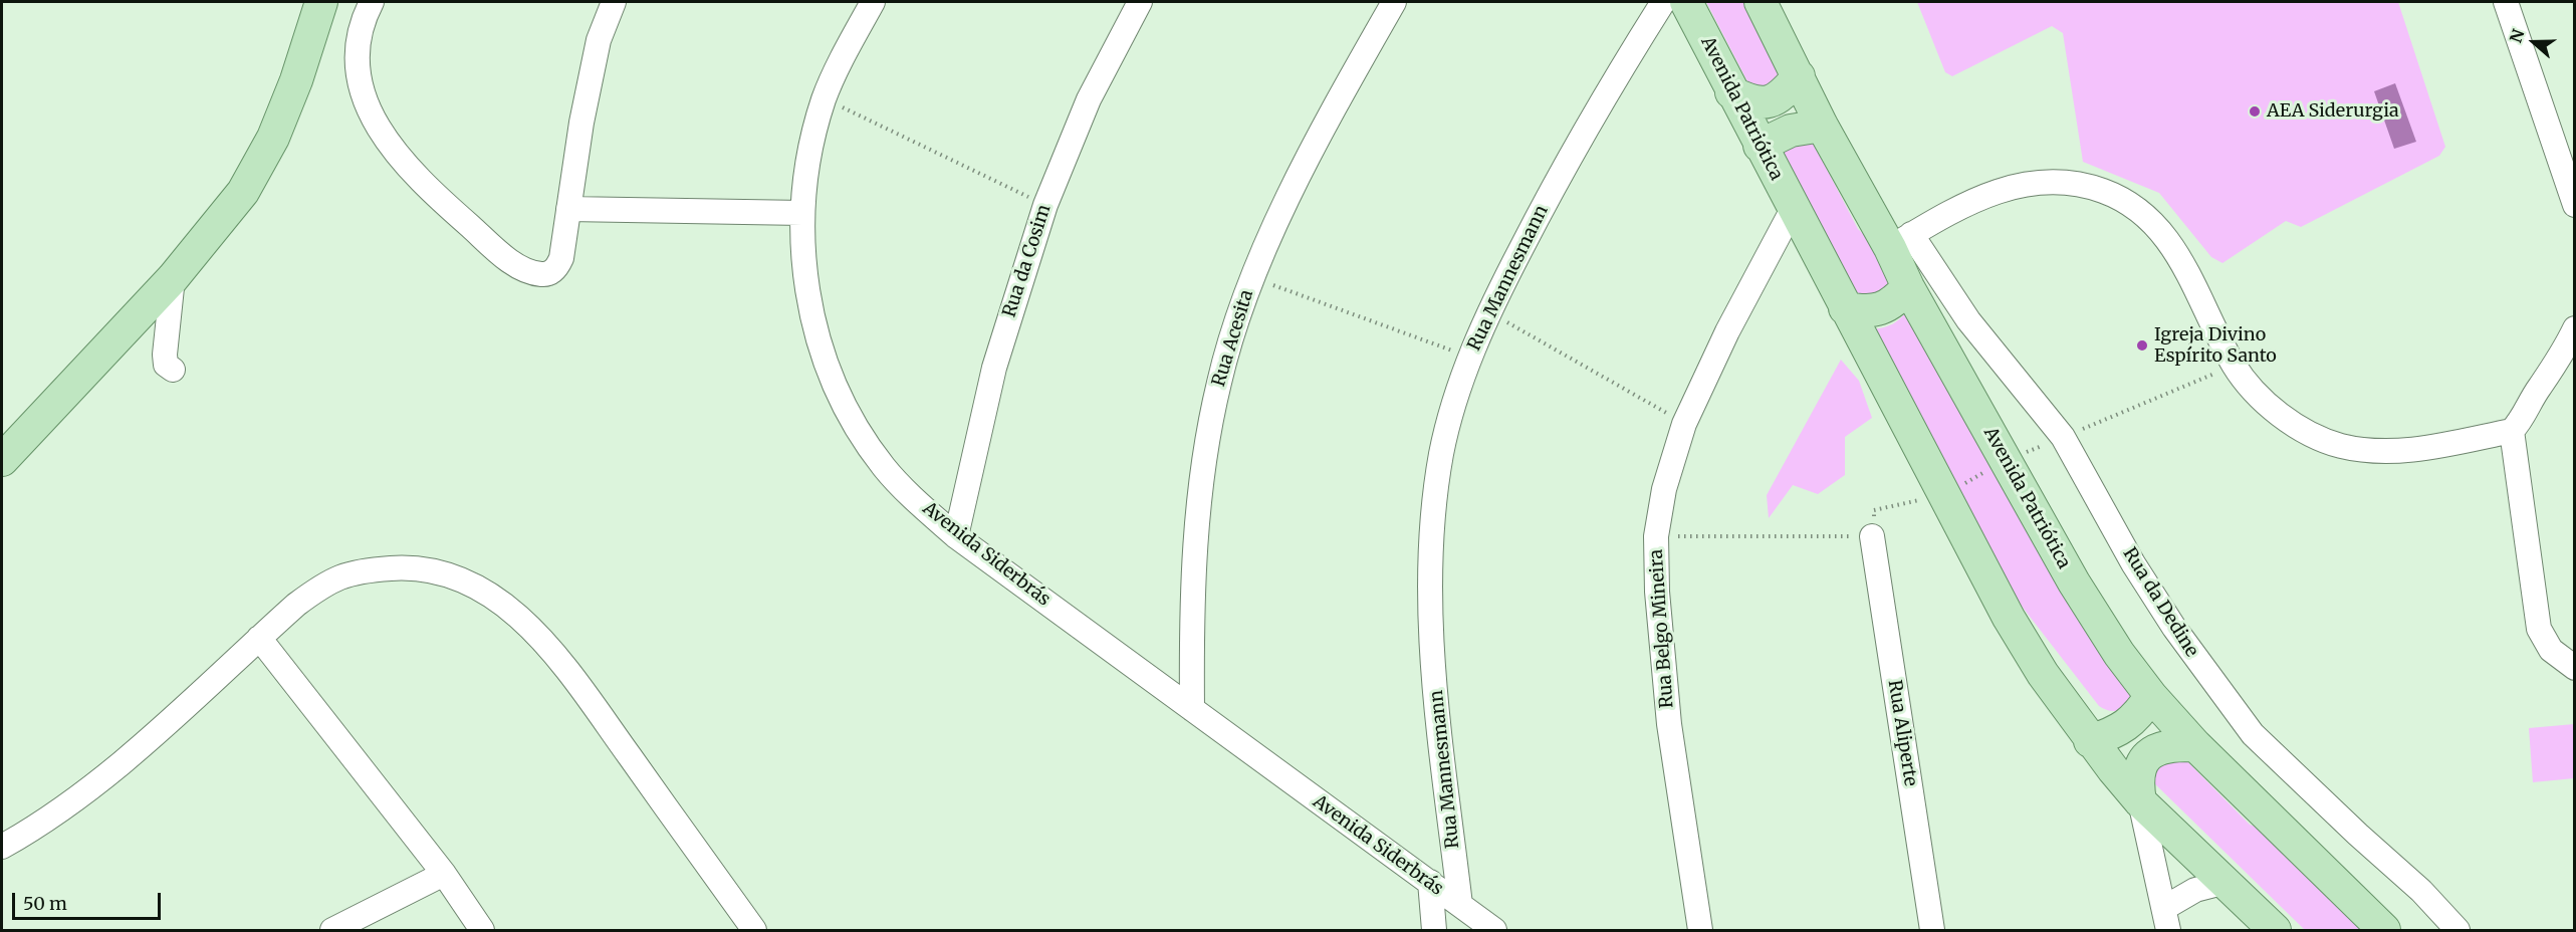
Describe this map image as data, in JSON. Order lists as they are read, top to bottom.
{
  "streets": {
    "main road": ["Avenida Patriótica"],
    "street": [
      "Rua da Cosim",
      "Rua Mannesmann",
      "Rua Acesita",
      "Avenida Siderbrás",
      "Rua da Dedine",
      "Rua Belgo Mineira",
      "Rua Aliperte"
    ]
  },
  "crossings": [
    ["Avenida Patriótica", "Rua da Dedine"],
    ["Avenida Patriótica", "Rua Belgo Mineira"],
    ["Rua da Cosim", "Avenida Siderbrás"],
    ["Rua Mannesmann", "Avenida Siderbrás"],
    ["Rua Acesita", "Avenida Siderbrás"]
  ],
  "places": ["AEA Siderurgia", "Igreja Divino Espírito Santo"],
  "scale_bar": "50 m",
  "north": "left"
}
